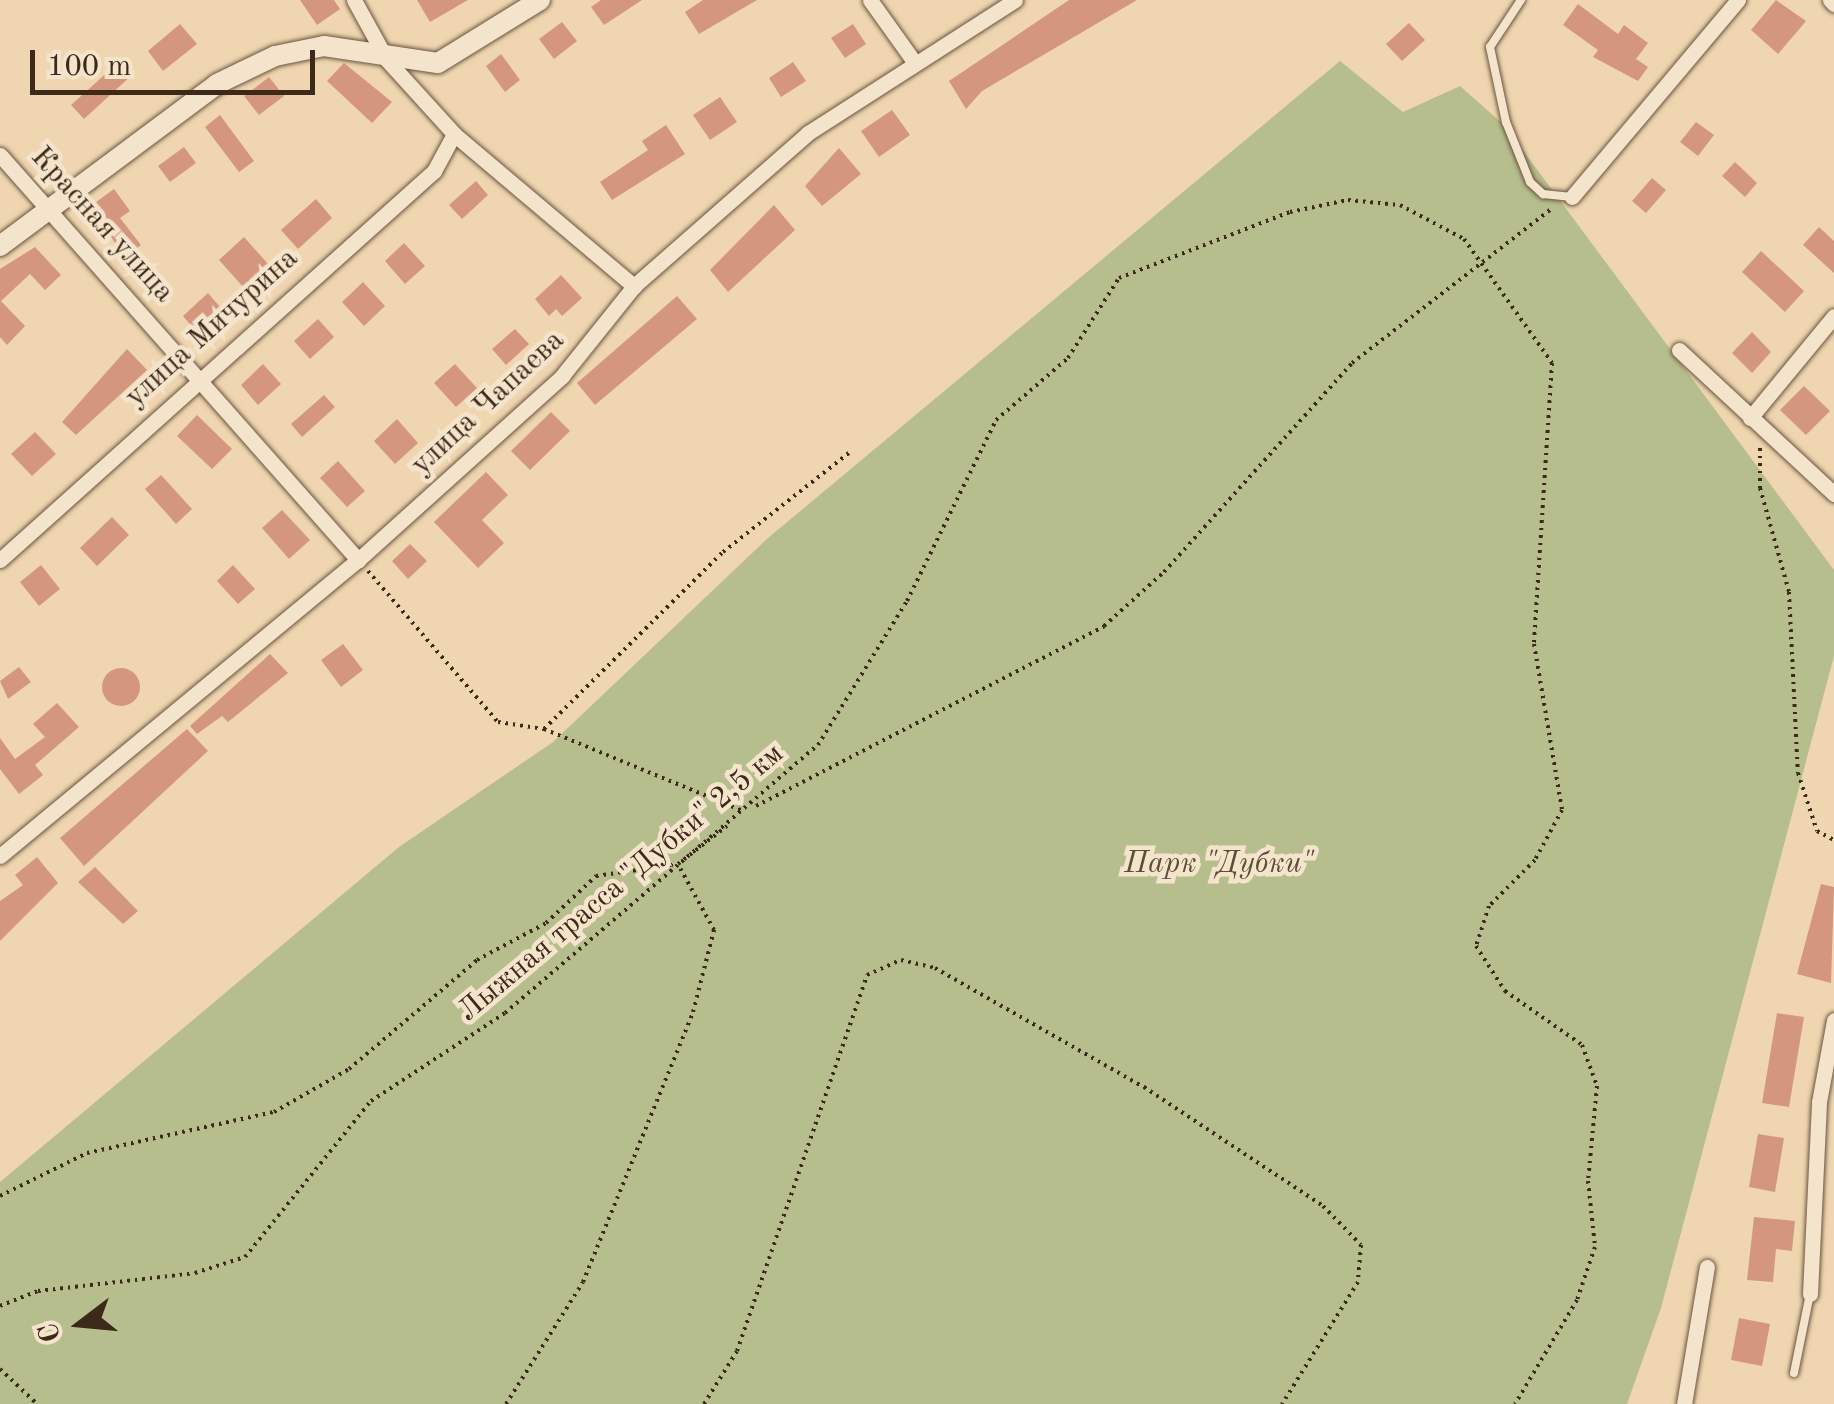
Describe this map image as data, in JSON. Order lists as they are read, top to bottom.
{
  "streets": {
    "street": ["Красная улица", "улица Мичурина", "улица Чапаева"],
    "path": ["Лыжная трасса \"Дубки\" 2,5 км"]
  },
  "crossings": [
    ["Красная улица", "улица Мичурина"],
    ["Красная улица", "улица Чапаева"]
  ],
  "parks": ["Парк \"Дубки\""],
  "scale_bar": "100 m",
  "north": "left"
}
